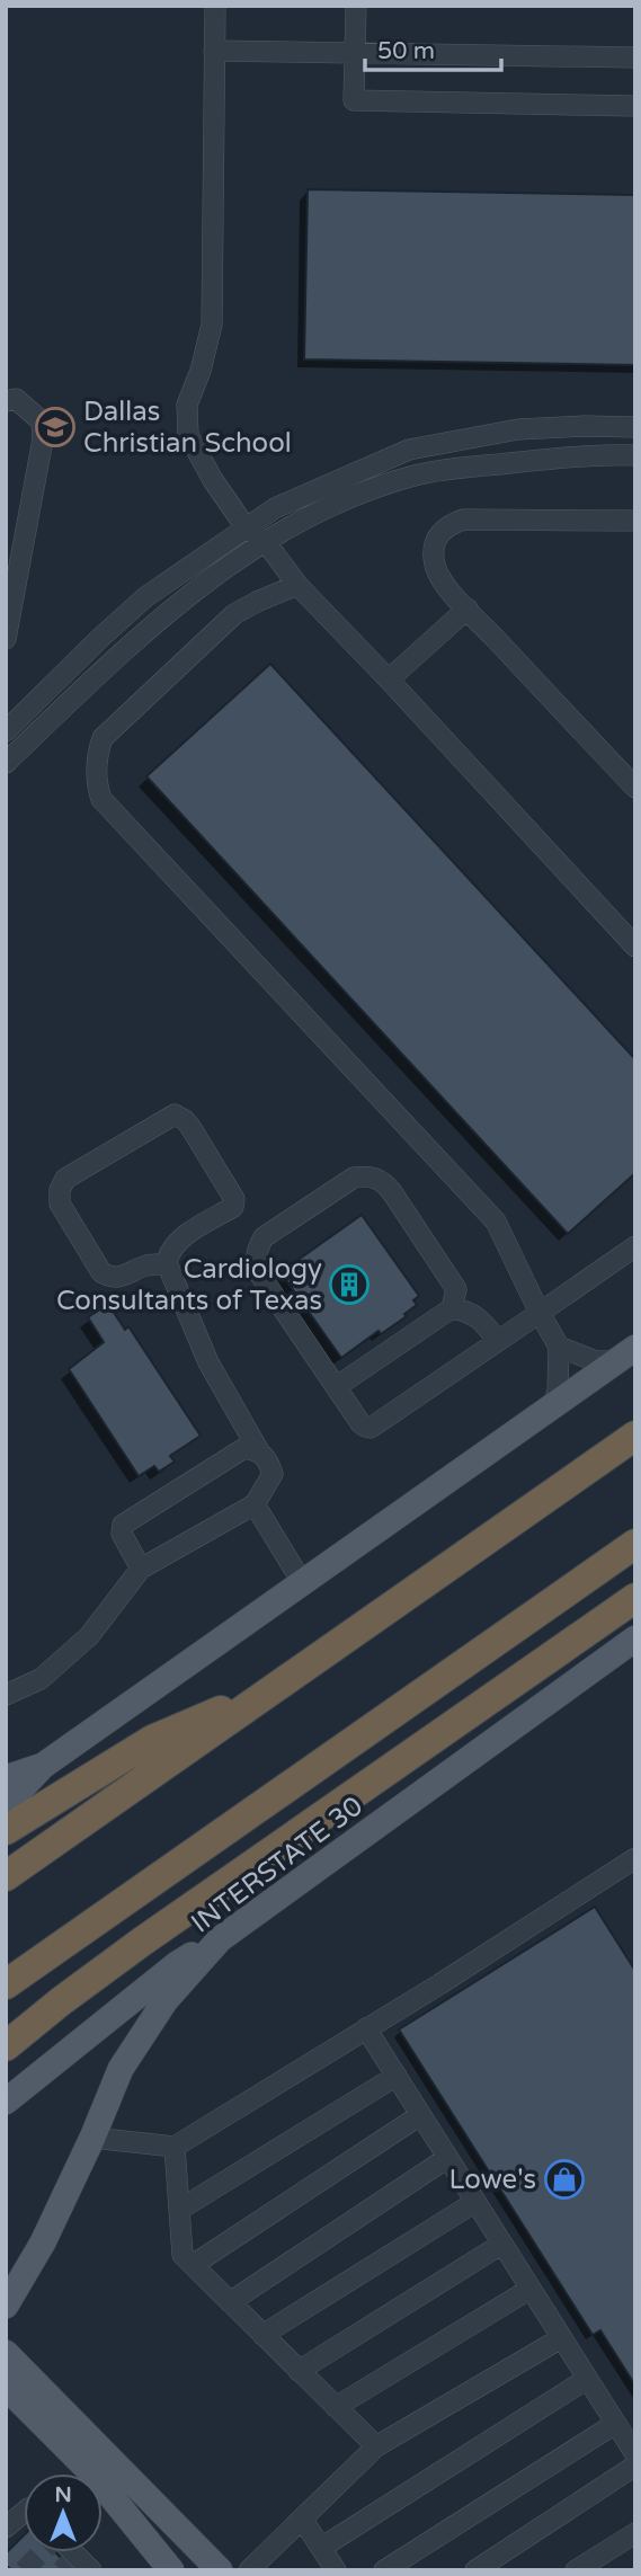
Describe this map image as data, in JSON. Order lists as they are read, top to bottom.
{
  "streets": {
    "main road": ["INTERSTATE 30"]
  },
  "places": {
    "school or university": ["Dallas Christian School"],
    "building": ["Cardiology Consultants of Texas"],
    "shop": ["Lowe's"]
  },
  "scale_bar": "50 m",
  "north": "top"
}
